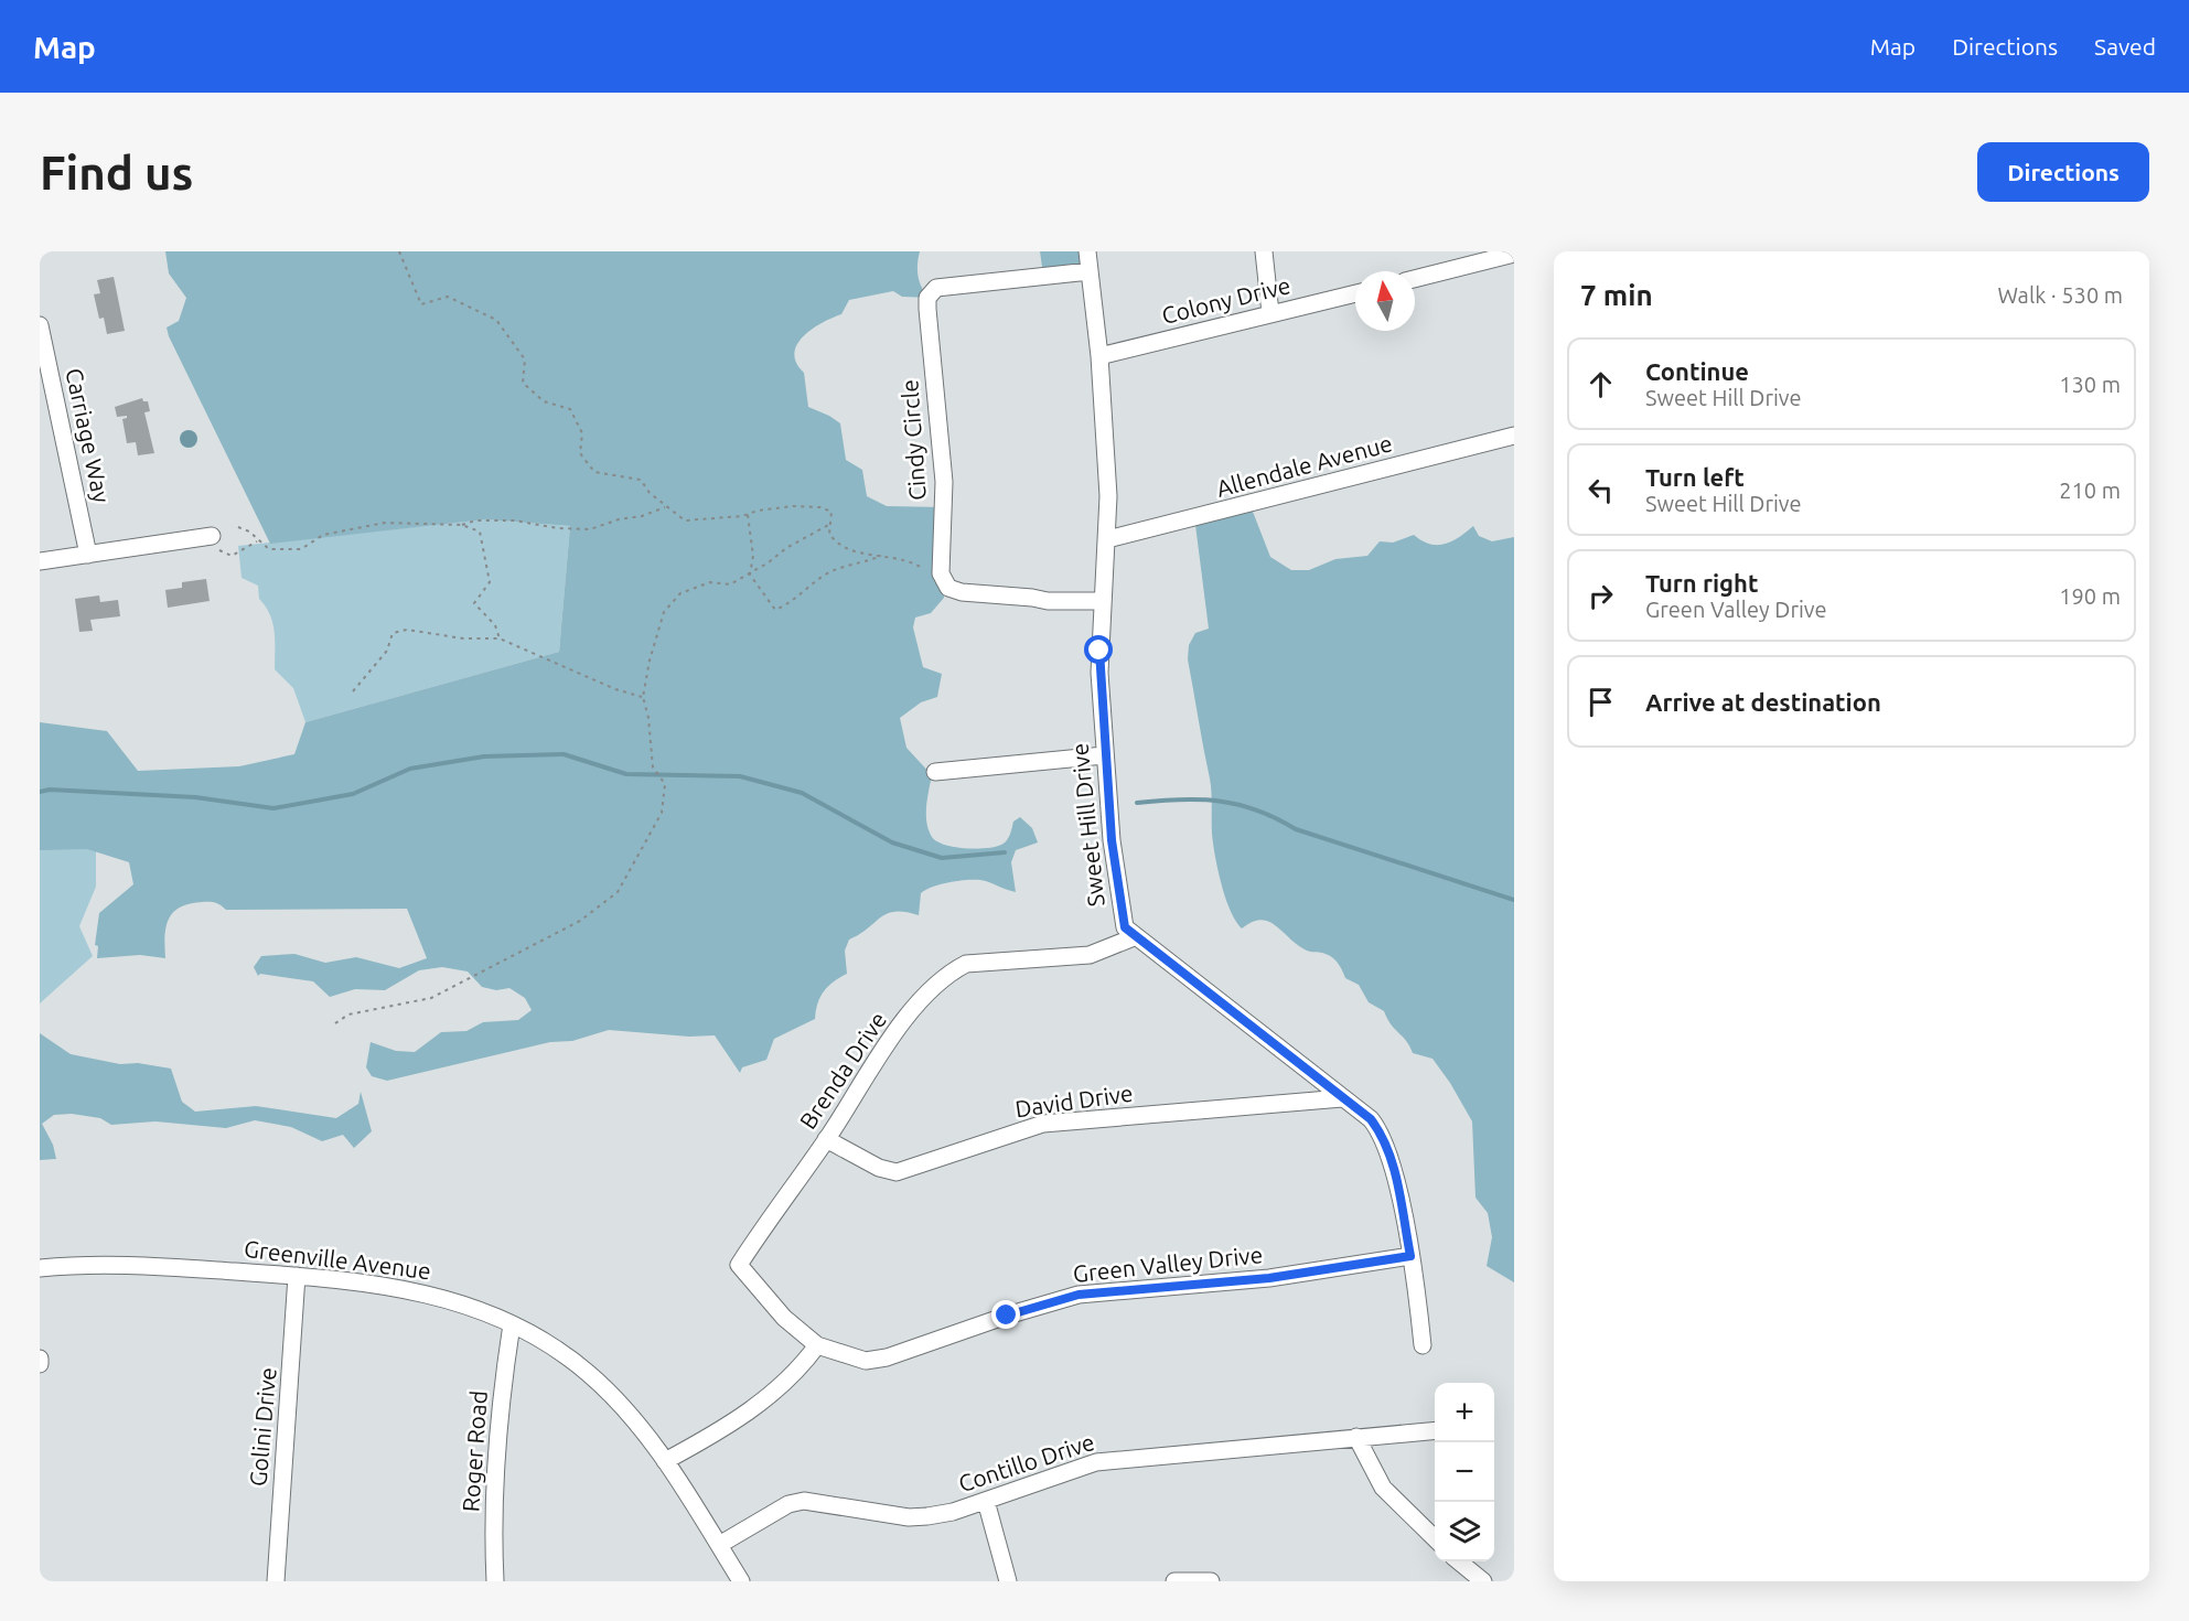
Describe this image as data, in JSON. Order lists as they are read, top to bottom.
{
  "streets": {
    "street": [
      "Colony Drive",
      "Carriage Way",
      "Cindy Circle",
      "Allendale Avenue",
      "Sweet Hill Drive",
      "Brenda Drive",
      "David Drive",
      "Greenville Avenue",
      "Green Valley Drive",
      "Golini Drive",
      "Roger Road",
      "Contillo Drive"
    ]
  },
  "crossings": [
    ["Colony Drive", "Sweet Hill Drive"],
    ["Cindy Circle", "Sweet Hill Drive"],
    ["Allendale Avenue", "Sweet Hill Drive"],
    ["Sweet Hill Drive", "Brenda Drive"],
    ["Brenda Drive", "David Drive"],
    ["Brenda Drive", "Green Valley Drive"],
    ["Greenville Avenue", "Golini Drive"],
    ["Greenville Avenue", "Roger Road"],
    ["Greenville Avenue", "Contillo Drive"]
  ],
  "north": "top",
  "page": {
    "header": "Map",
    "nav": ["Map", "Directions", "Saved"],
    "buttons": "Directions",
    "title": "Find us",
    "heading": ["7 min", "Walk · 530 m"],
    "list": [
      ["Continue", "Sweet Hill Drive", "130 m"],
      ["Turn left", "Sweet Hill Drive", "210 m"],
      ["Turn right", "Green Valley Drive", "190 m"],
      "Arrive at destination"
    ],
    "map_buttons": ["+", "−"]
  }
}
